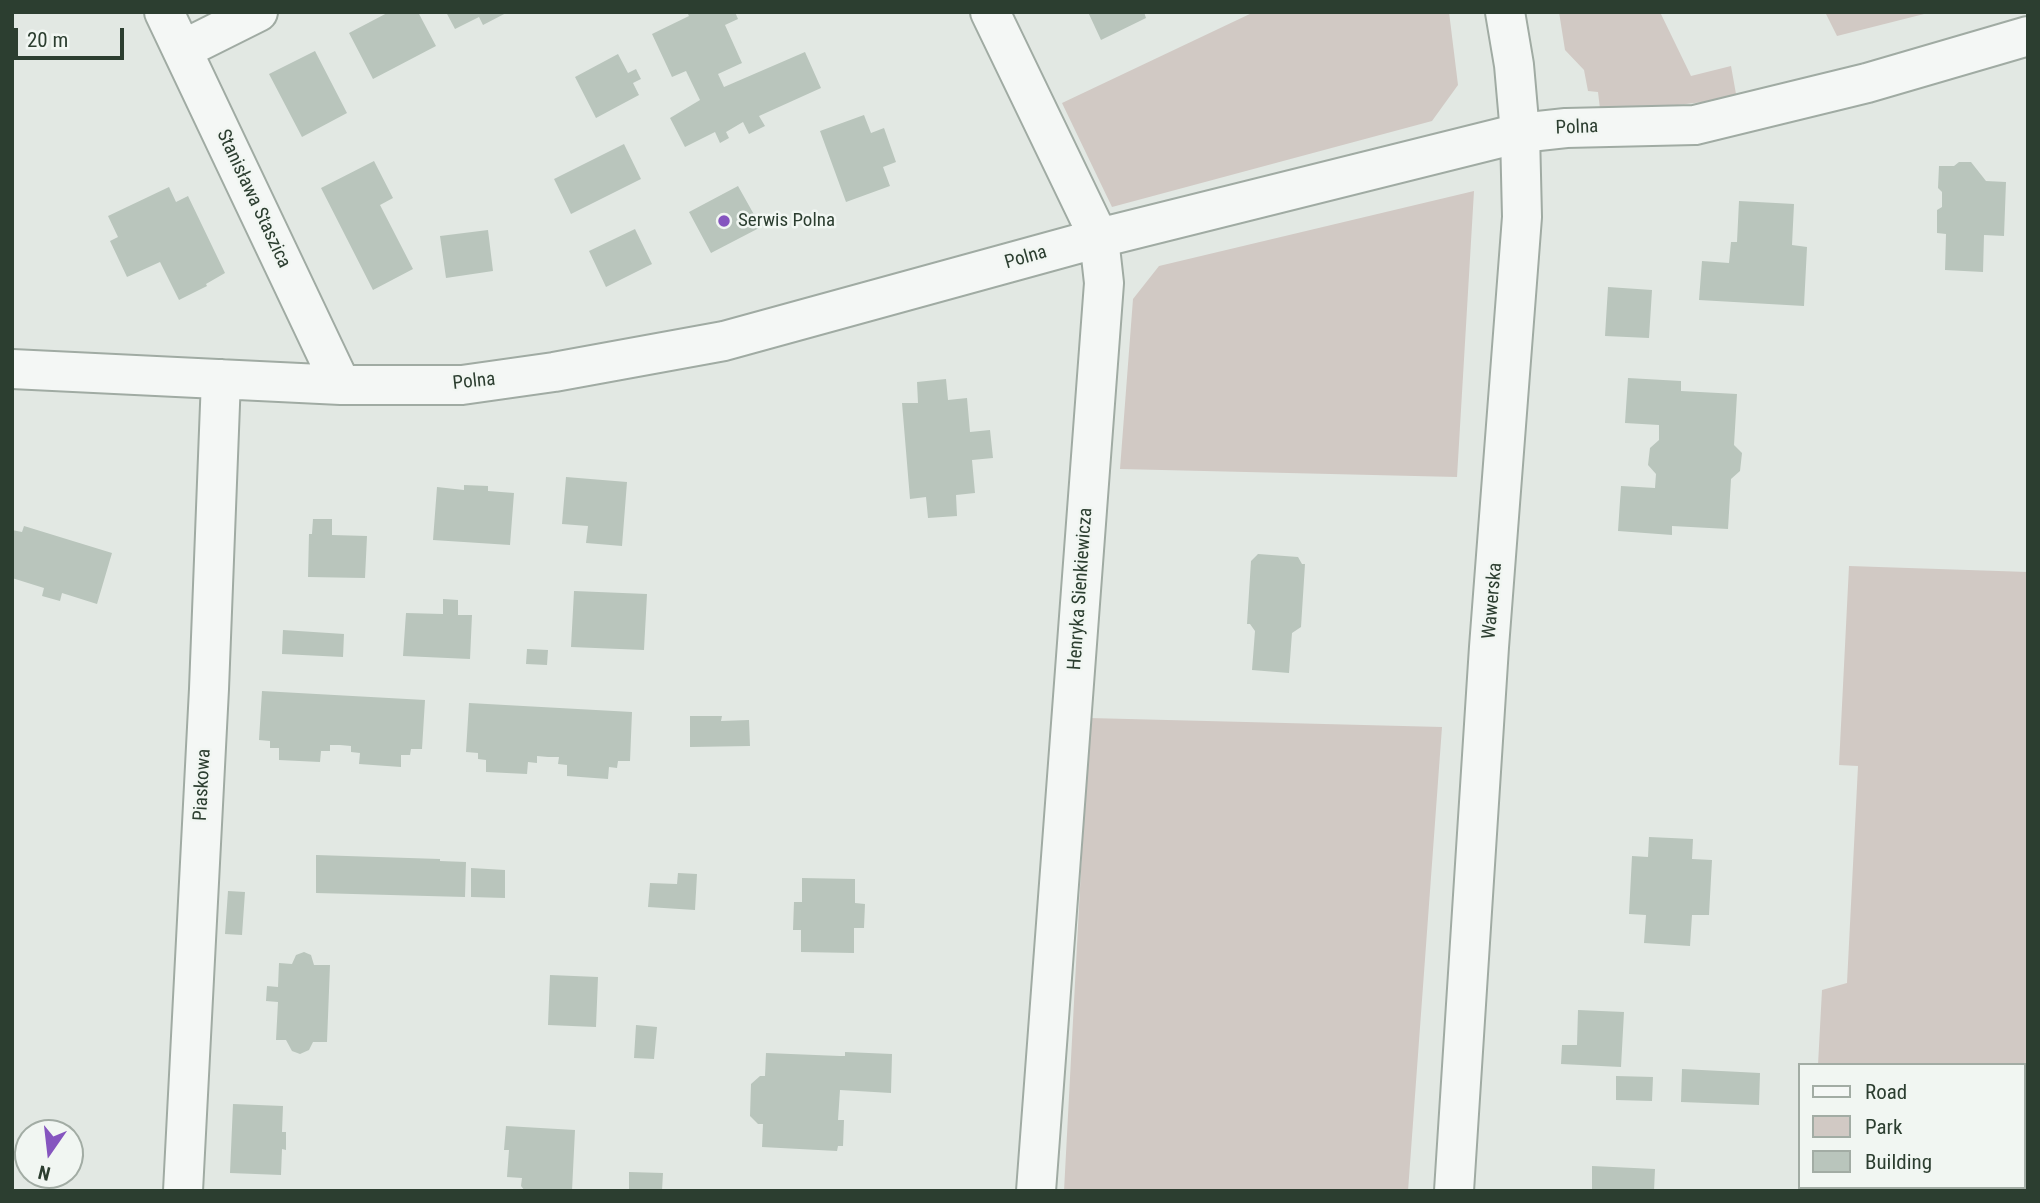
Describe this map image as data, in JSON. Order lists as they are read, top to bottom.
{
  "streets": {
    "street": [
      "Polna",
      "Stanisława Staszica",
      "Henryka Sienkiewicza",
      "Wawerska",
      "Piaskowa"
    ]
  },
  "crossings": [
    ["Polna", "Stanisława Staszica"],
    ["Polna", "Henryka Sienkiewicza"],
    ["Polna", "Wawerska"],
    ["Polna", "Piaskowa"]
  ],
  "places": ["Serwis Polna"],
  "legend": ["Road", "Park", "Building"],
  "scale_bar": "20 m",
  "north": "bottom"
}
